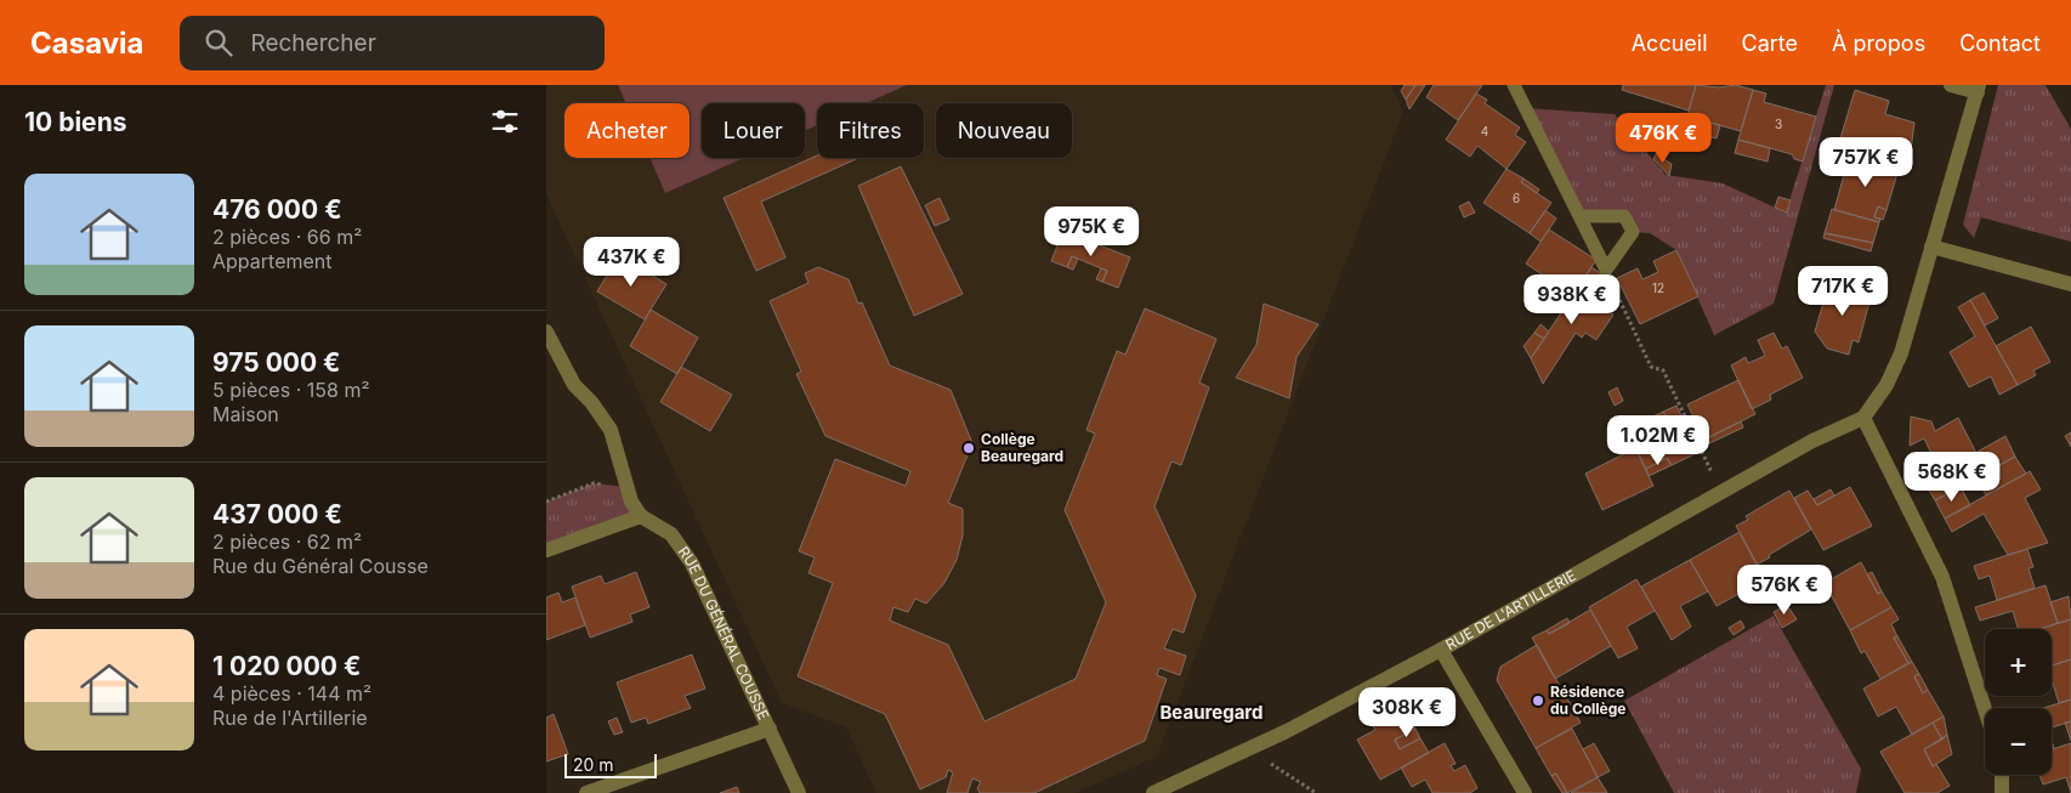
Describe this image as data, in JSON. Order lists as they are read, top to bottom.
{
  "streets": {
    "street": ["RUE DE L'ARTILLERIE", "RUE DU GÉNÉRAL COUSSE"]
  },
  "districts": ["Beauregard"],
  "places": ["Collège Beauregard", "Résidence du Collège"],
  "house_numbers": [
    "3",
    "4",
    "6",
    "12"
  ],
  "scale_bar": "20 m",
  "page": {
    "header": "Casavia",
    "search": "Rechercher",
    "nav": [
      "Accueil",
      "Carte",
      "À propos",
      "Contact"
    ],
    "heading": "10 biens",
    "chip": [
      "Acheter",
      "Louer",
      "Filtres",
      "Nouveau"
    ],
    "price": [
      "476K €",
      "757K €",
      "975K €",
      "437K €",
      "717K €",
      "938K €",
      "1.02M €",
      "568K €",
      "576K €",
      "308K €"
    ],
    "list": [
      {
        "name": "476 000 €",
        "note": "2 pièces · 66 m² · Appartement"
      },
      {
        "name": "975 000 €",
        "note": "5 pièces · 158 m² · Maison"
      },
      {
        "name": "437 000 €",
        "note": "2 pièces · 62 m² · Rue du Général Cousse"
      },
      {
        "name": "1 020 000 €",
        "note": "4 pièces · 144 m² · Rue de l'Artillerie"
      }
    ],
    "map_buttons": ["+", "−"],
    "scale": "20 m"
  }
}
